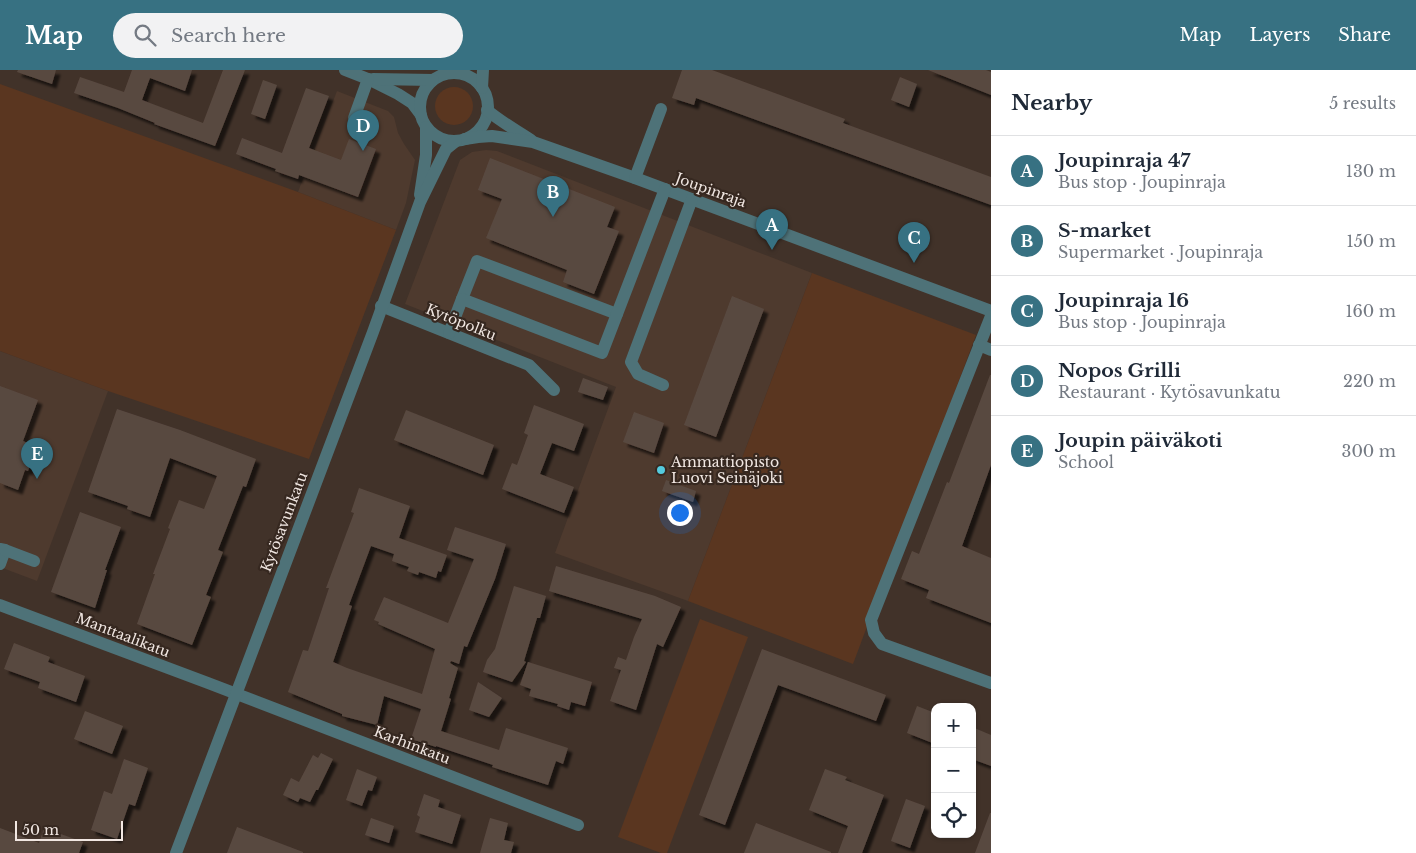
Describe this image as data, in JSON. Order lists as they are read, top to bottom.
{
  "streets": {
    "street": [
      "Joupinraja",
      "Kytöpolku",
      "Kytösavunkatu",
      "Manttaalikatu",
      "Karhinkatu"
    ]
  },
  "crossings": [
    ["Joupinraja", "Kytösavunkatu"],
    ["Kytöpolku", "Kytösavunkatu"],
    ["Kytösavunkatu", "Manttaalikatu"],
    ["Kytösavunkatu", "Karhinkatu"],
    ["Manttaalikatu", "Karhinkatu"]
  ],
  "places": ["Ammattiopisto Luovi Seinäjoki"],
  "scale_bar": "50 m",
  "page": {
    "header": "Map",
    "search": "Search here",
    "nav": ["Map", "Layers", "Share"],
    "heading": ["Nearby", "5 results"],
    "pins": [
      "D",
      "B",
      "A",
      "C",
      "E"
    ],
    "list": [
      {
        "mark": "A",
        "name": "Joupinraja 47",
        "note": "Bus stop · Joupinraja",
        "value": "130 m"
      },
      {
        "mark": "B",
        "name": "S-market",
        "note": "Supermarket · Joupinraja",
        "value": "150 m"
      },
      {
        "mark": "C",
        "name": "Joupinraja 16",
        "note": "Bus stop · Joupinraja",
        "value": "160 m"
      },
      {
        "mark": "D",
        "name": "Nopos Grilli",
        "note": "Restaurant · Kytösavunkatu",
        "value": "220 m"
      },
      {
        "mark": "E",
        "name": "Joupin päiväkoti",
        "note": "School",
        "value": "300 m"
      }
    ],
    "map_buttons": ["+", "−"],
    "scale": "50 m"
  }
}
